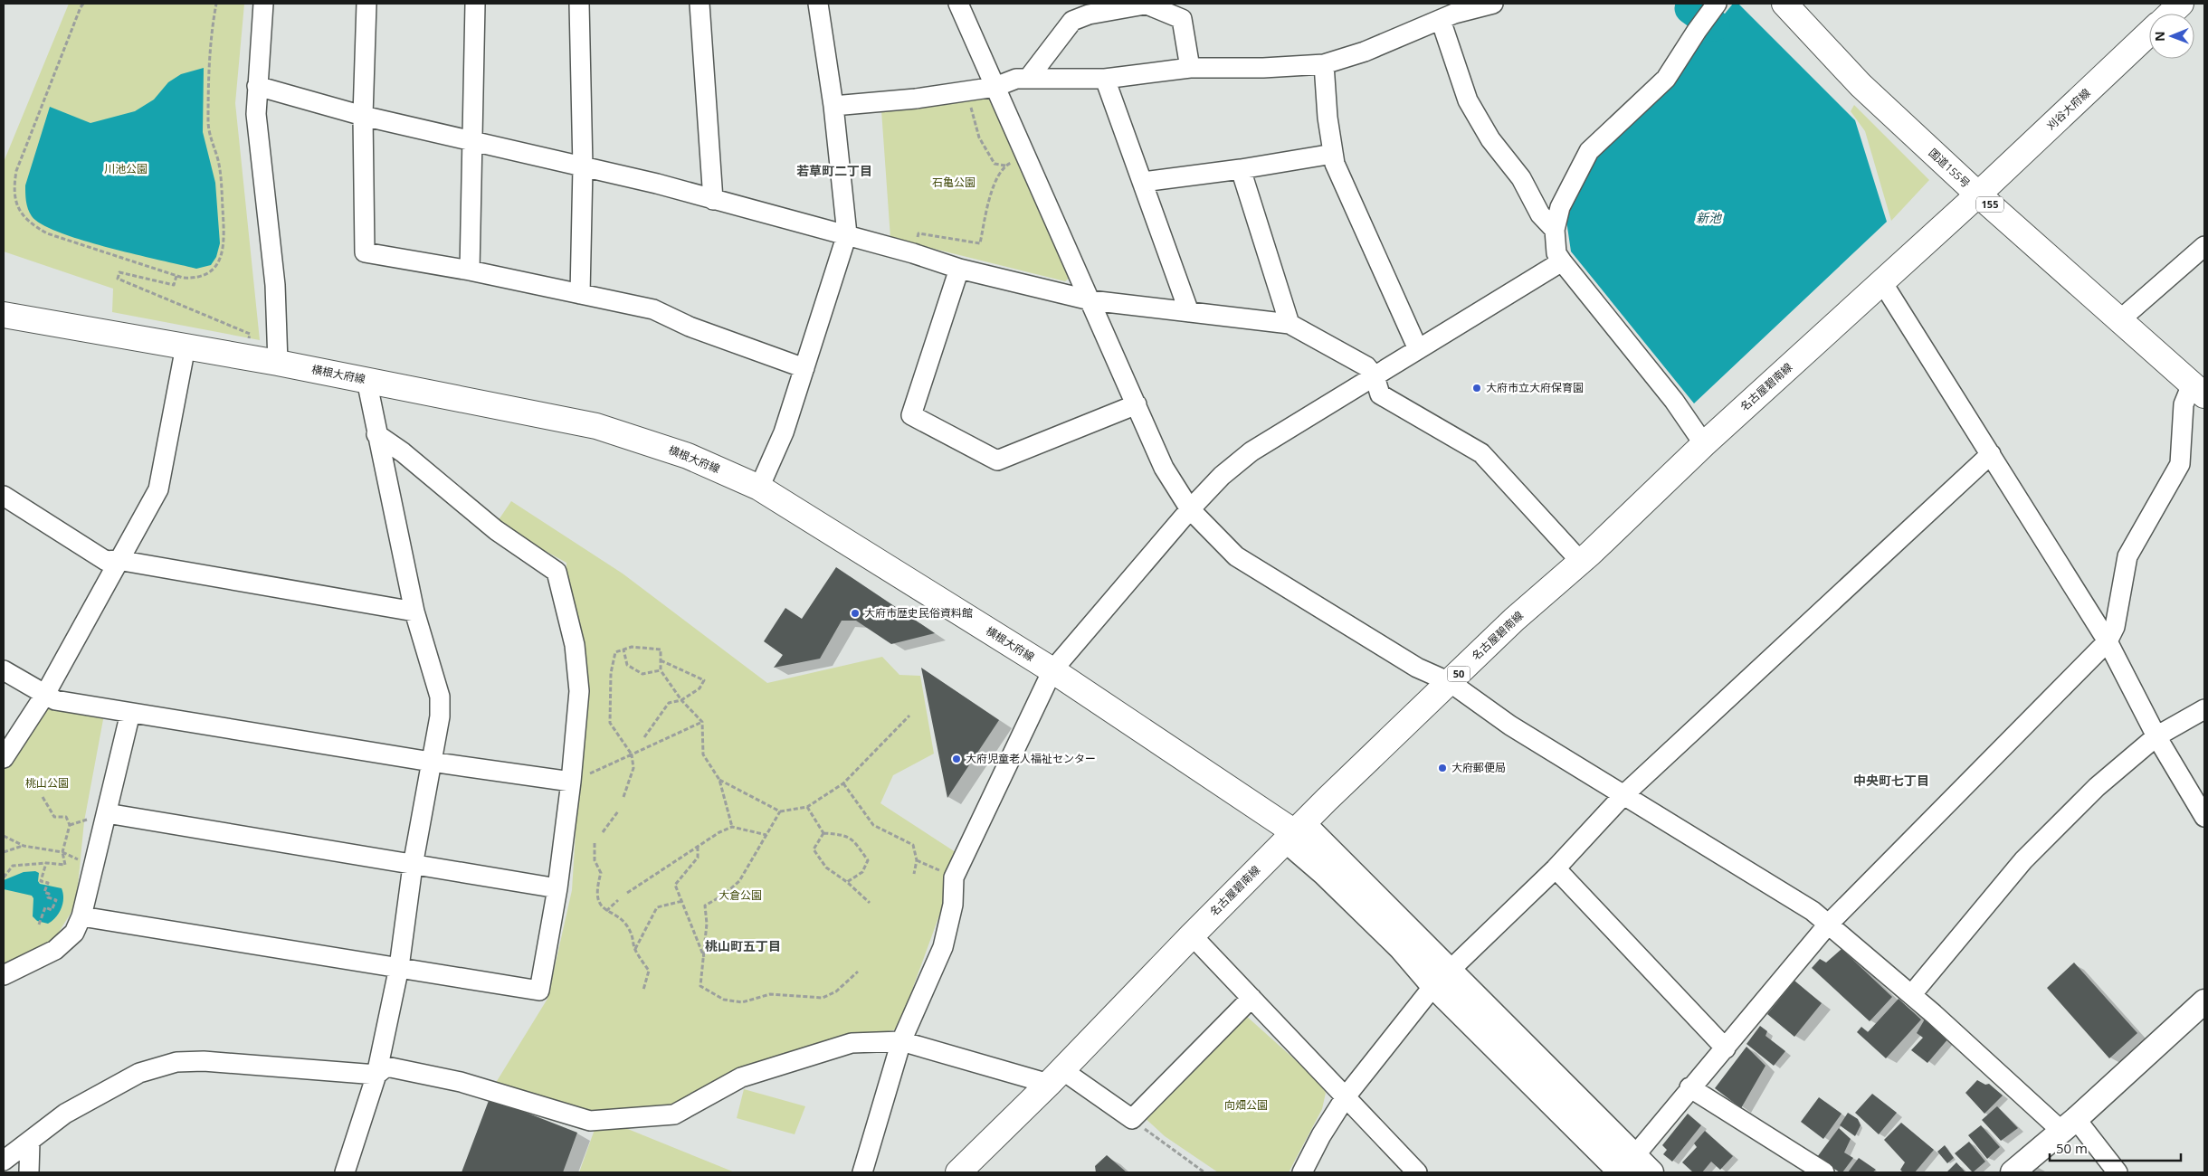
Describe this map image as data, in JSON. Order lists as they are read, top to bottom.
{
  "streets": {
    "main road": [
      "刈谷大府線",
      "国道155号",
      "155",
      "横根大府線",
      "名古屋碧南線",
      "50"
    ]
  },
  "crossings": [
    ["刈谷大府線", "国道155号"],
    ["刈谷大府線", "名古屋碧南線"],
    ["国道155号", "名古屋碧南線"],
    ["横根大府線", "名古屋碧南線"]
  ],
  "districts": ["若草町二丁目", "中央町七丁目", "桃山町五丁目"],
  "water": ["新池"],
  "parks": [
    "川池公園",
    "石亀公園",
    "桃山公園",
    "大倉公園",
    "向畑公園"
  ],
  "places": [
    "大府市立大府保育園",
    "大府市歴史民俗資料館",
    "大府児童老人福祉センター",
    "大府郵便局"
  ],
  "scale_bar": "50 m",
  "north": "left"
}
